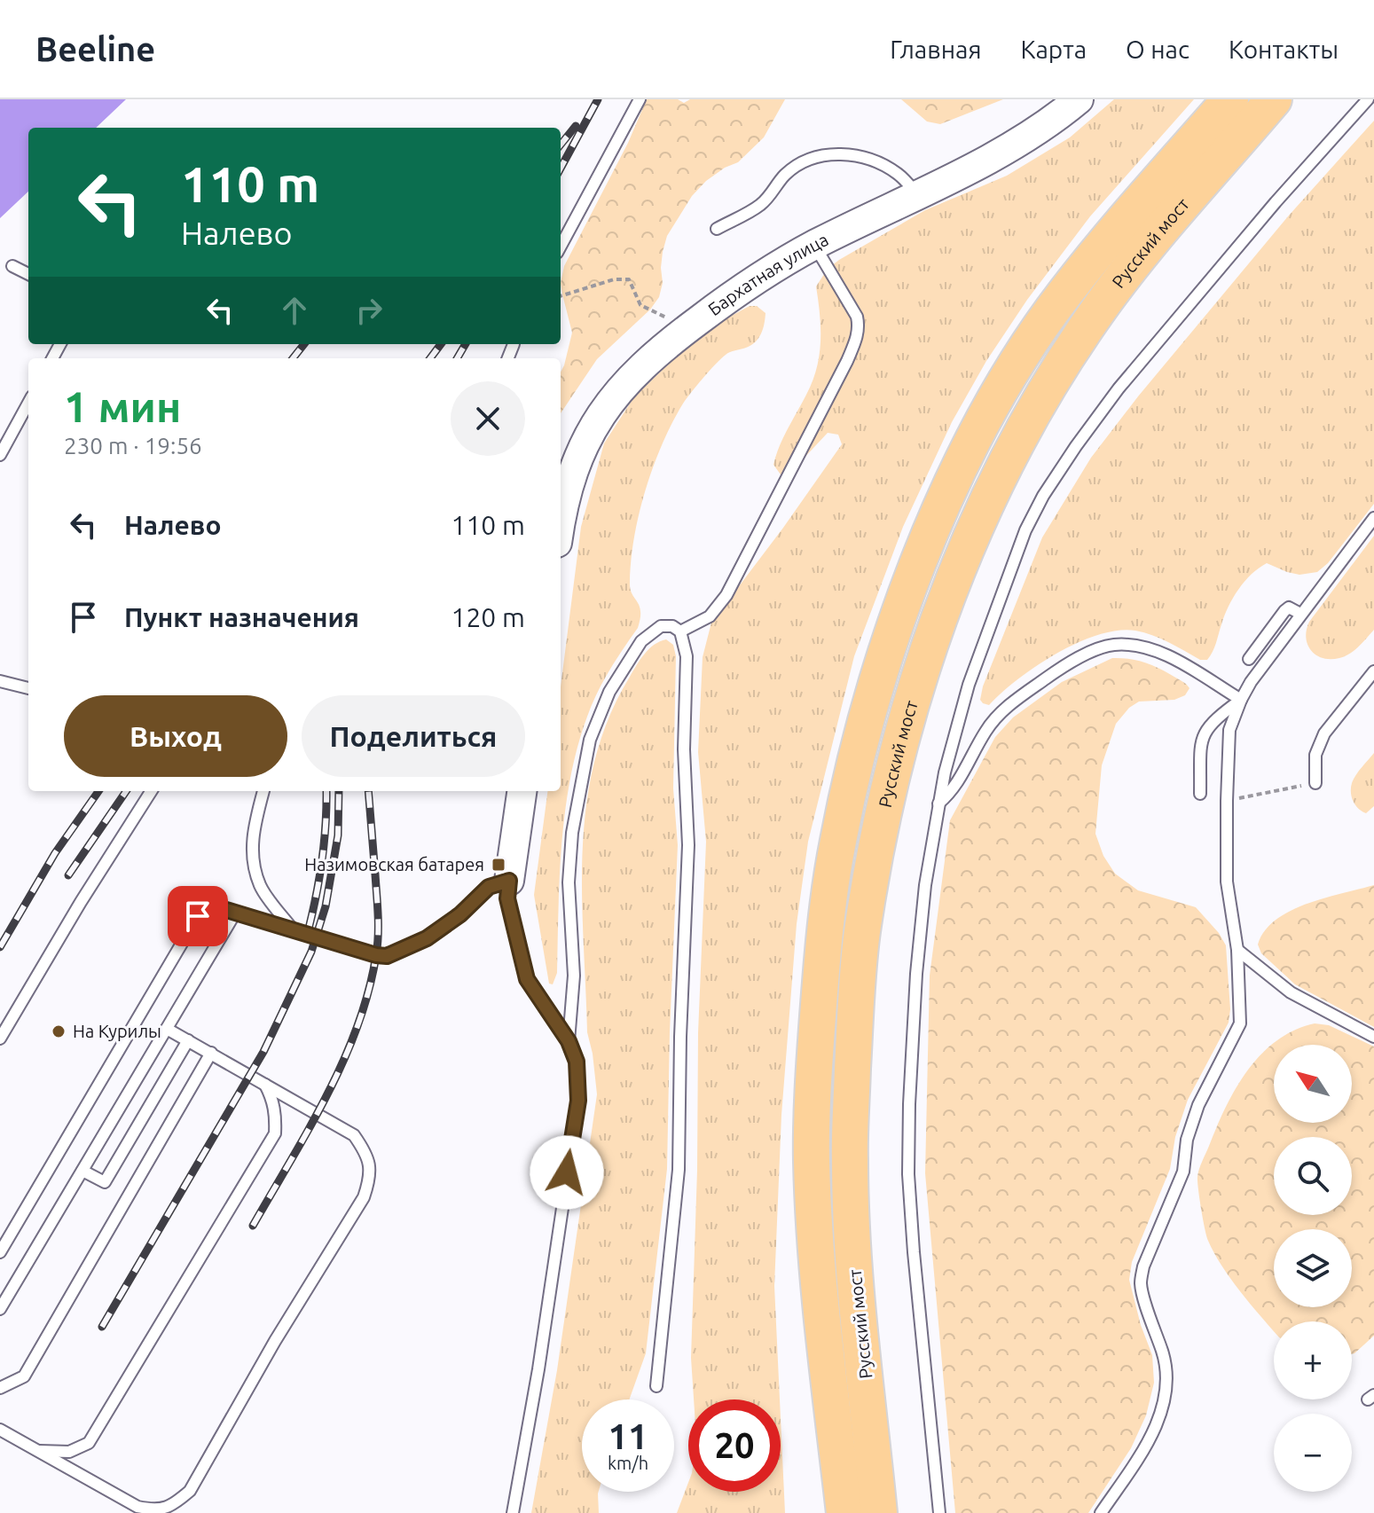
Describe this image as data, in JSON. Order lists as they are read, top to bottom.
{
  "streets": {
    "main road": ["Русский мост"],
    "street": ["Бархатная улица"]
  },
  "places": {
    "transit": ["Назимовская батарея"],
    "other": ["На Курилы"]
  },
  "north": "top left",
  "page": {
    "header": "Beeline",
    "nav": [
      "Главная",
      "Карта",
      "О нас",
      "Контакты"
    ],
    "turn": ["110 m", "Налево"],
    "heading": ["1 мин", "230 m · 19:56"],
    "list": [
      {
        "name": "Налево",
        "value": "110 m"
      },
      {
        "name": "Пункт назначения",
        "value": "120 m"
      }
    ],
    "buttons": ["Выход", "Поделиться"],
    "map_buttons": ["+", "−"],
    "speed": "11 km/h",
    "limit": "20"
  }
}
